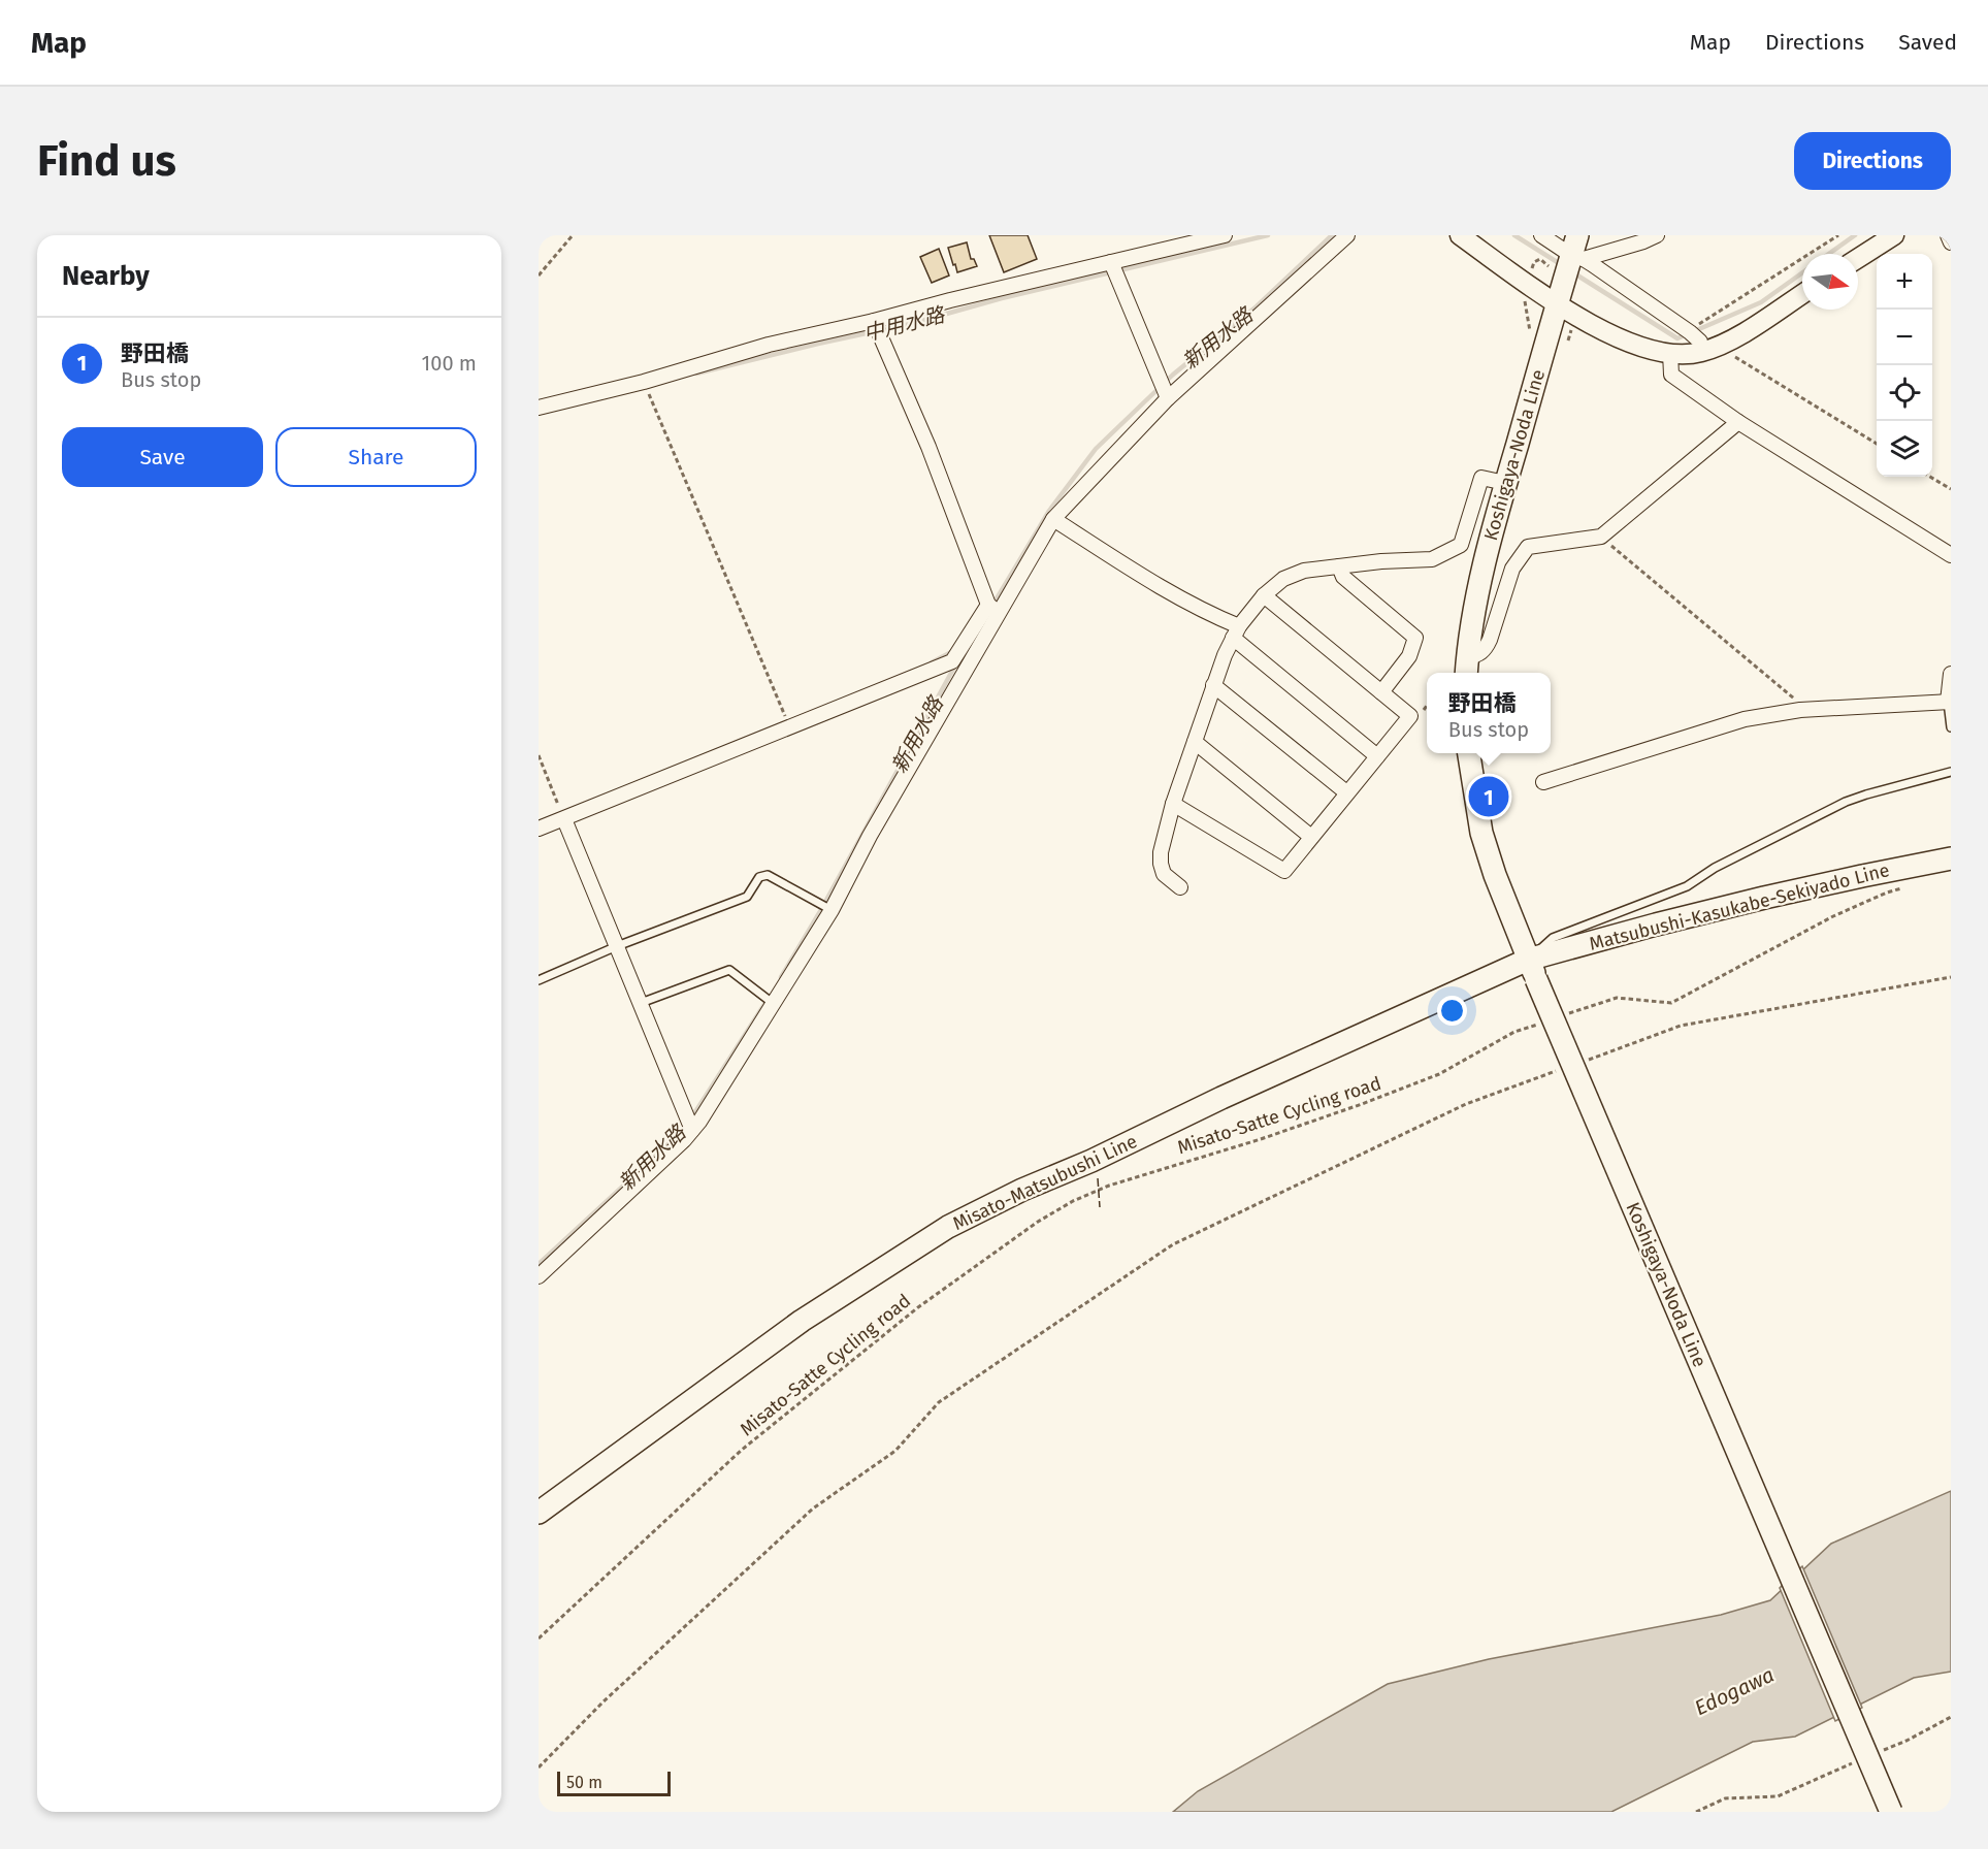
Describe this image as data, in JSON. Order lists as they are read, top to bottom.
{
  "streets": {
    "main road": ["Koshigaya-Noda Line", "Matsubushi-Kasukabe-Sekiyado Line", "Misato-Matsubushi Line"],
    "path": ["Misato-Satte Cycling road"]
  },
  "crossings": [
    ["Koshigaya-Noda Line", "Matsubushi-Kasukabe-Sekiyado Line"],
    ["Koshigaya-Noda Line", "Misato-Matsubushi Line"],
    ["Matsubushi-Kasukabe-Sekiyado Line", "Misato-Matsubushi Line"]
  ],
  "water": ["中用水路", "新用水路", "Edogawa"],
  "scale_bar": "50 m",
  "north": "right",
  "page": {
    "header": "Map",
    "nav": ["Map", "Directions", "Saved"],
    "buttons": [
      "Directions",
      ["Save", "Share"]
    ],
    "title": "Find us",
    "heading": "Nearby",
    "map_buttons": ["+", "−"],
    "list": [
      {
        "mark": "1",
        "name": "野田橋",
        "note": "Bus stop",
        "value": "100 m"
      }
    ],
    "popup": ["野田橋", "Bus stop"],
    "pins": "1",
    "scale": "50 m"
  }
}
